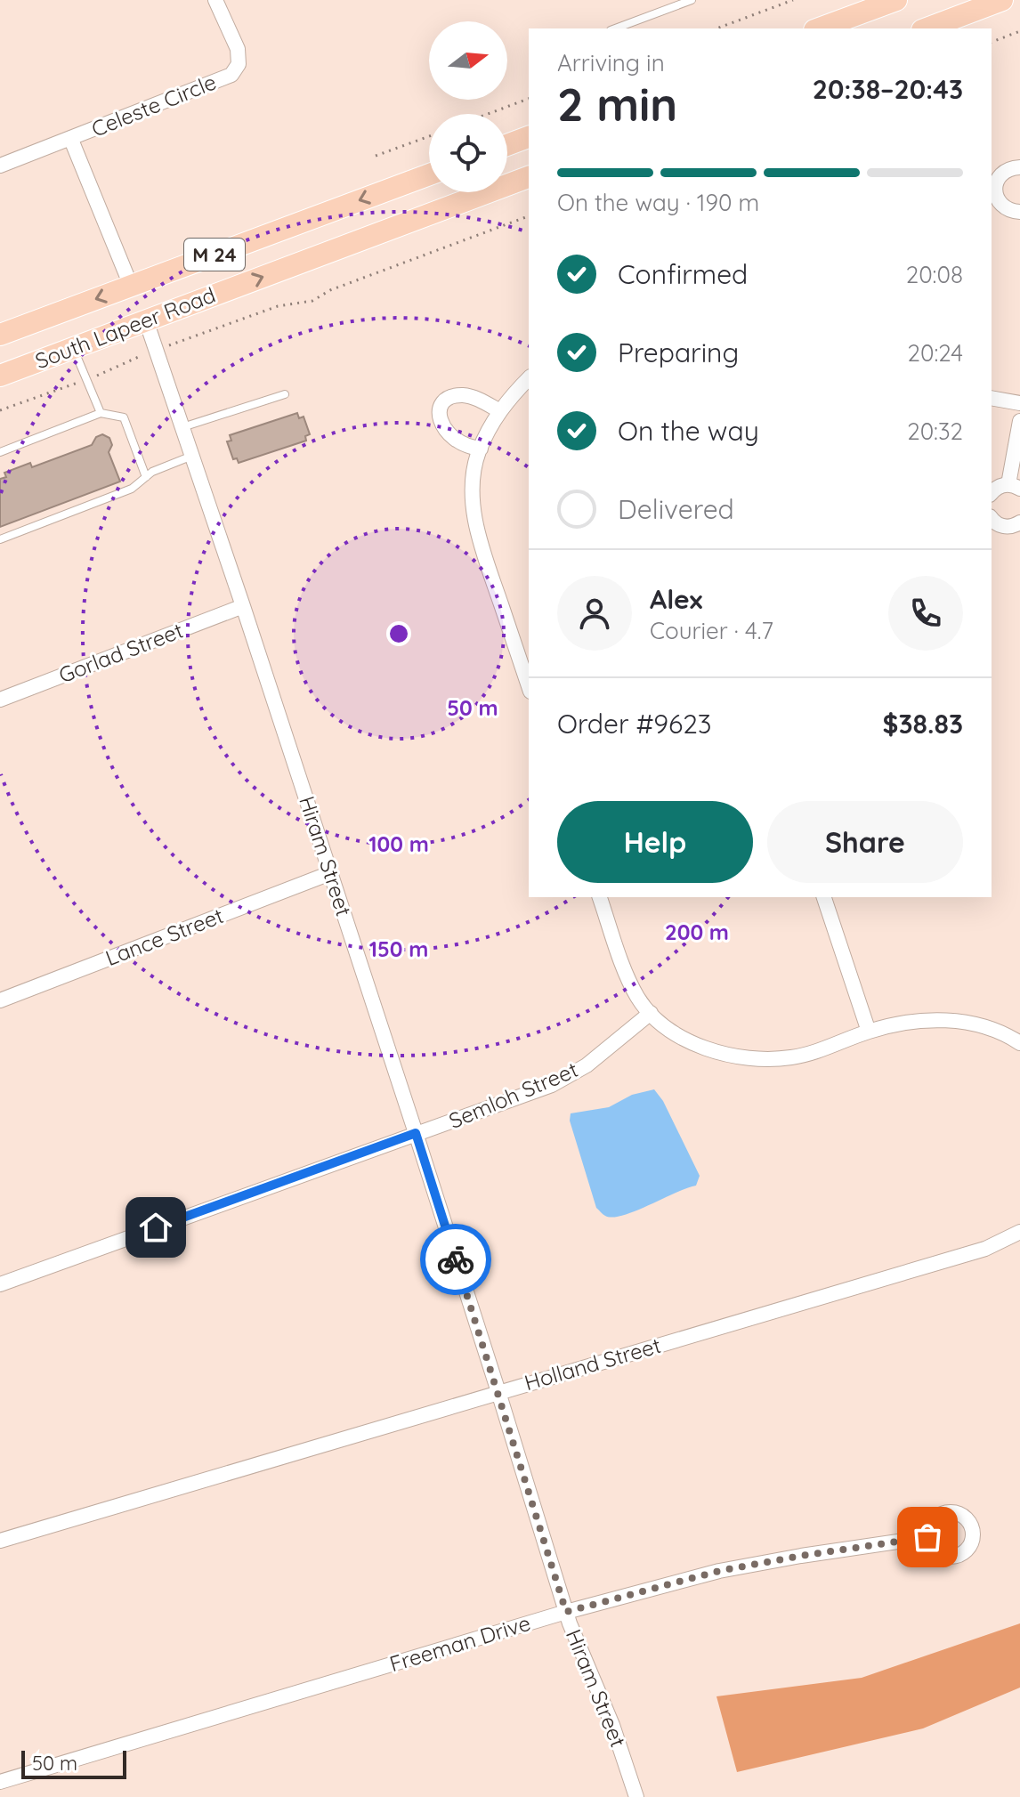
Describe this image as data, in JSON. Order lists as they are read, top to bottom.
{
  "streets": {
    "main road": ["M 24", "South Lapeer Road"],
    "street": [
      "Celeste Circle",
      "Gorlad Street",
      "Hiram Street",
      "Lance Street",
      "Semloh Street",
      "Holland Street",
      "Freeman Drive"
    ]
  },
  "crossings": [
    ["South Lapeer Road", "Hiram Street"],
    ["Gorlad Street", "Hiram Street"],
    ["Hiram Street", "Lance Street"],
    ["Hiram Street", "Semloh Street"],
    ["Hiram Street", "Holland Street"],
    ["Hiram Street", "Freeman Drive"]
  ],
  "scale_bar": "50 m",
  "north": "right",
  "page": {
    "heading": ["2 min", "Arriving in", "20:38–20:43"],
    "panel": [
      "Alex",
      "Courier · 4.7",
      "Order #9623",
      "$38.83"
    ],
    "bar": "On the way · 190 m",
    "list": [
      ["Confirmed", "20:08"],
      ["Preparing", "20:24"],
      ["On the way", "20:32"],
      "Delivered"
    ],
    "buttons": ["Help", "Share"],
    "scale": "50 m"
  },
  "rings": [
    "50 m",
    "100 m",
    "200 m",
    "150 m"
  ]
}
